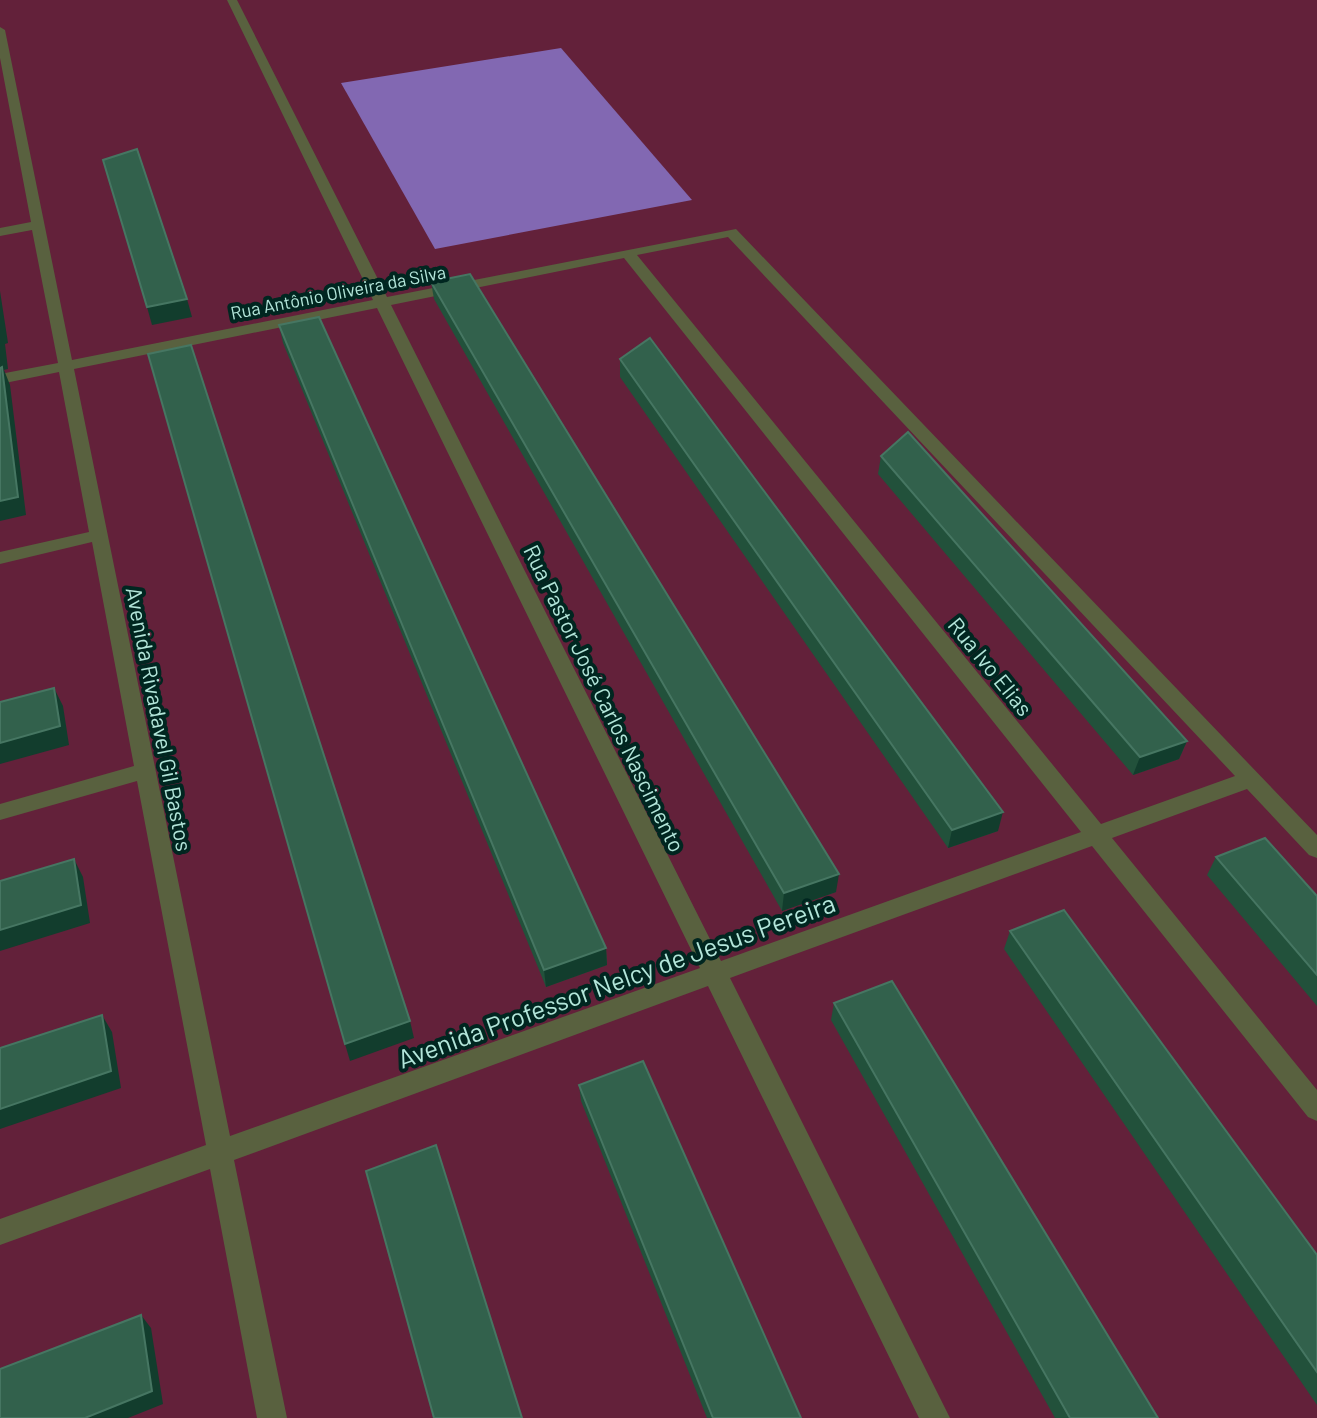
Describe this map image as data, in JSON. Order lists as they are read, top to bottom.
{
  "streets": {
    "street": [
      "Rua Antônio Oliveira da Silva",
      "Rua Ivo Elias",
      "Rua Pastor José Carlos Nascimento",
      "Avenida Rivadavel Gil Bastos",
      "Avenida Professor Nelcy de Jesus Pereira"
    ]
  },
  "crossings": [
    ["Rua Antônio Oliveira da Silva", "Rua Ivo Elias"],
    ["Rua Antônio Oliveira da Silva", "Rua Pastor José Carlos Nascimento"],
    ["Rua Antônio Oliveira da Silva", "Avenida Rivadavel Gil Bastos"],
    ["Rua Antônio Oliveira da Silva", "Avenida Professor Nelcy de Jesus Pereira"],
    ["Rua Ivo Elias", "Avenida Professor Nelcy de Jesus Pereira"],
    ["Rua Pastor José Carlos Nascimento", "Avenida Professor Nelcy de Jesus Pereira"],
    ["Avenida Rivadavel Gil Bastos", "Avenida Professor Nelcy de Jesus Pereira"]
  ]
}
